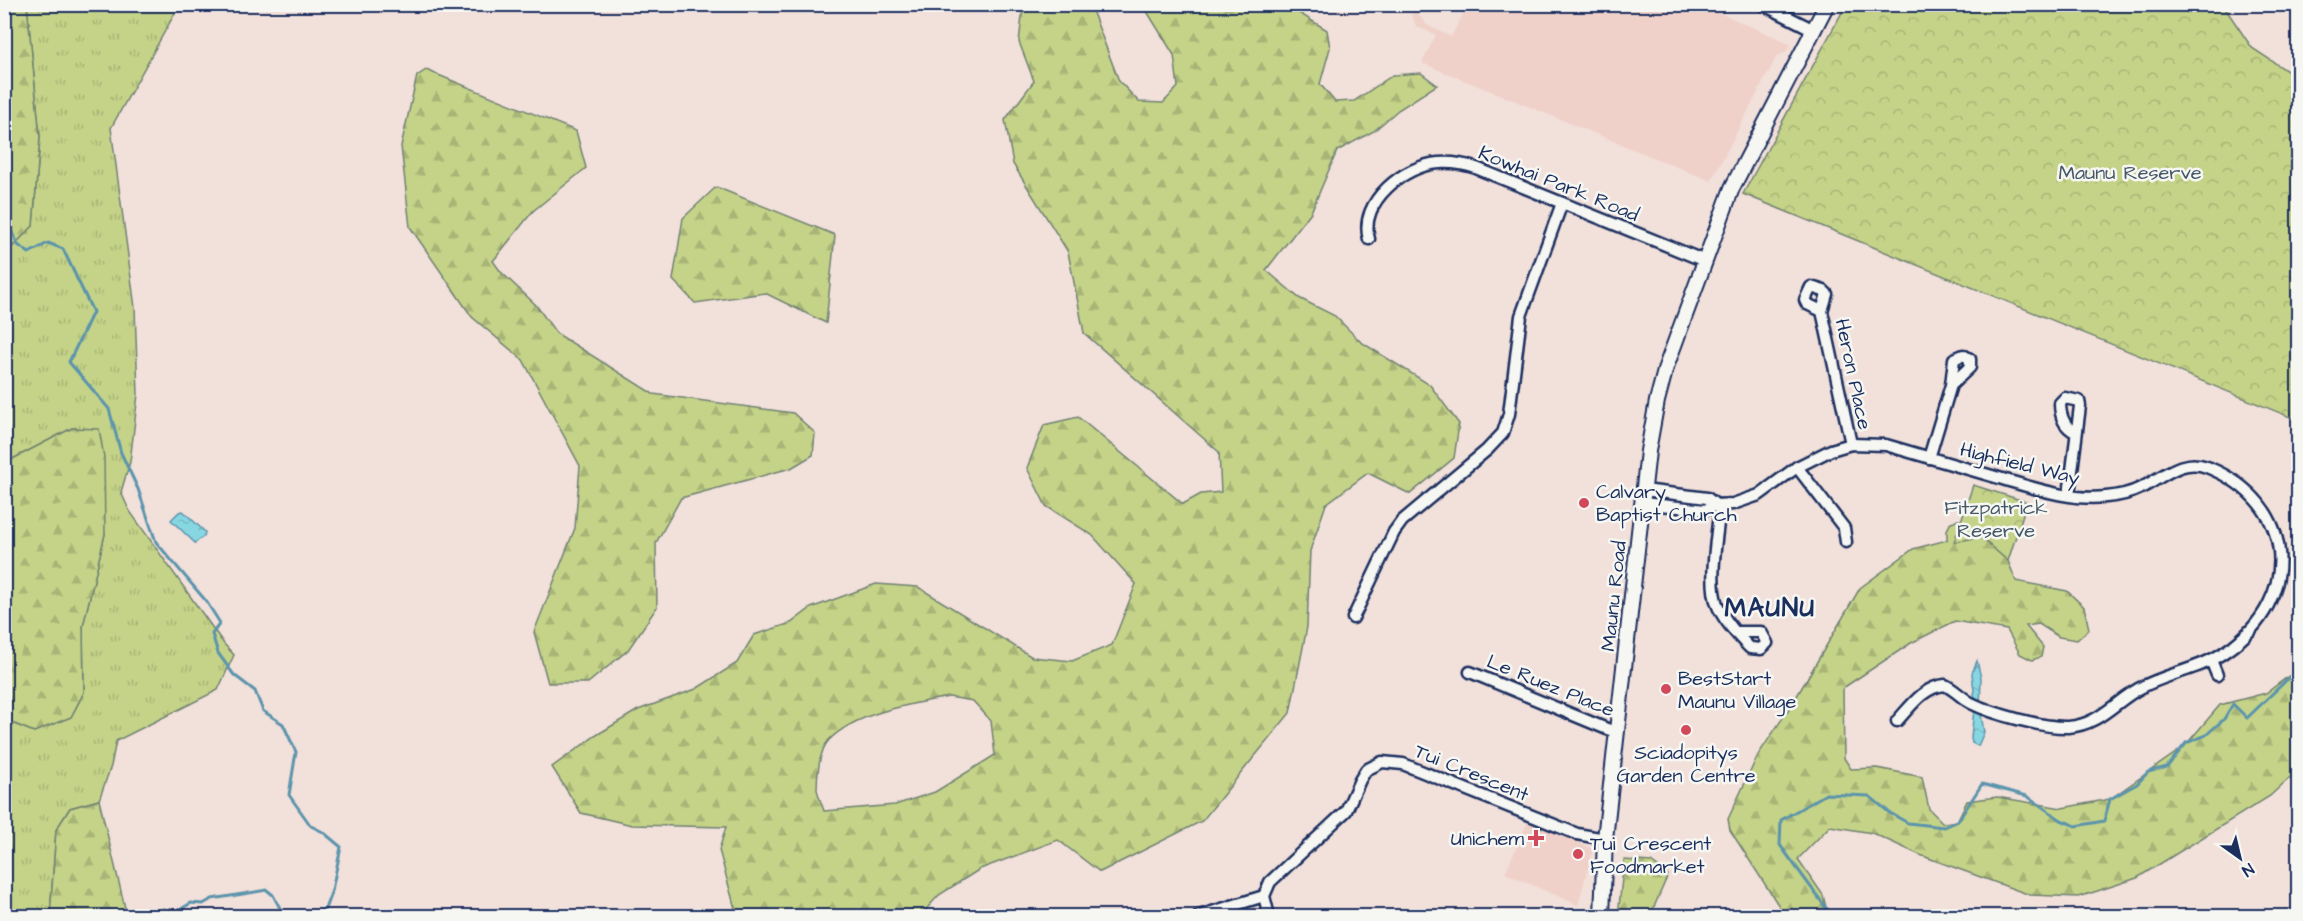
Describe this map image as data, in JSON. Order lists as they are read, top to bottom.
{
  "streets": {
    "main road": ["Maunu Road"],
    "street": [
      "Kowhai Park Road",
      "Heron Place",
      "Highfield Way",
      "Le Ruez Place",
      "Tui Crescent"
    ]
  },
  "crossings": [
    ["Kowhai Park Road", "Maunu Road"],
    ["Heron Place", "Highfield Way"],
    ["Maunu Road", "Le Ruez Place"],
    ["Maunu Road", "Tui Crescent"]
  ],
  "districts": ["MAUNU"],
  "parks": ["Maunu Reserve", "Fitzpatrick Reserve"],
  "places": {
    "other": [
      "Calvary Baptist Church",
      "BestStart Maunu Village",
      "Sciadopitys Garden Centre",
      "Tui Crescent Foodmarket"
    ],
    "health": ["Unichem"]
  },
  "north": "bottom right"
}
